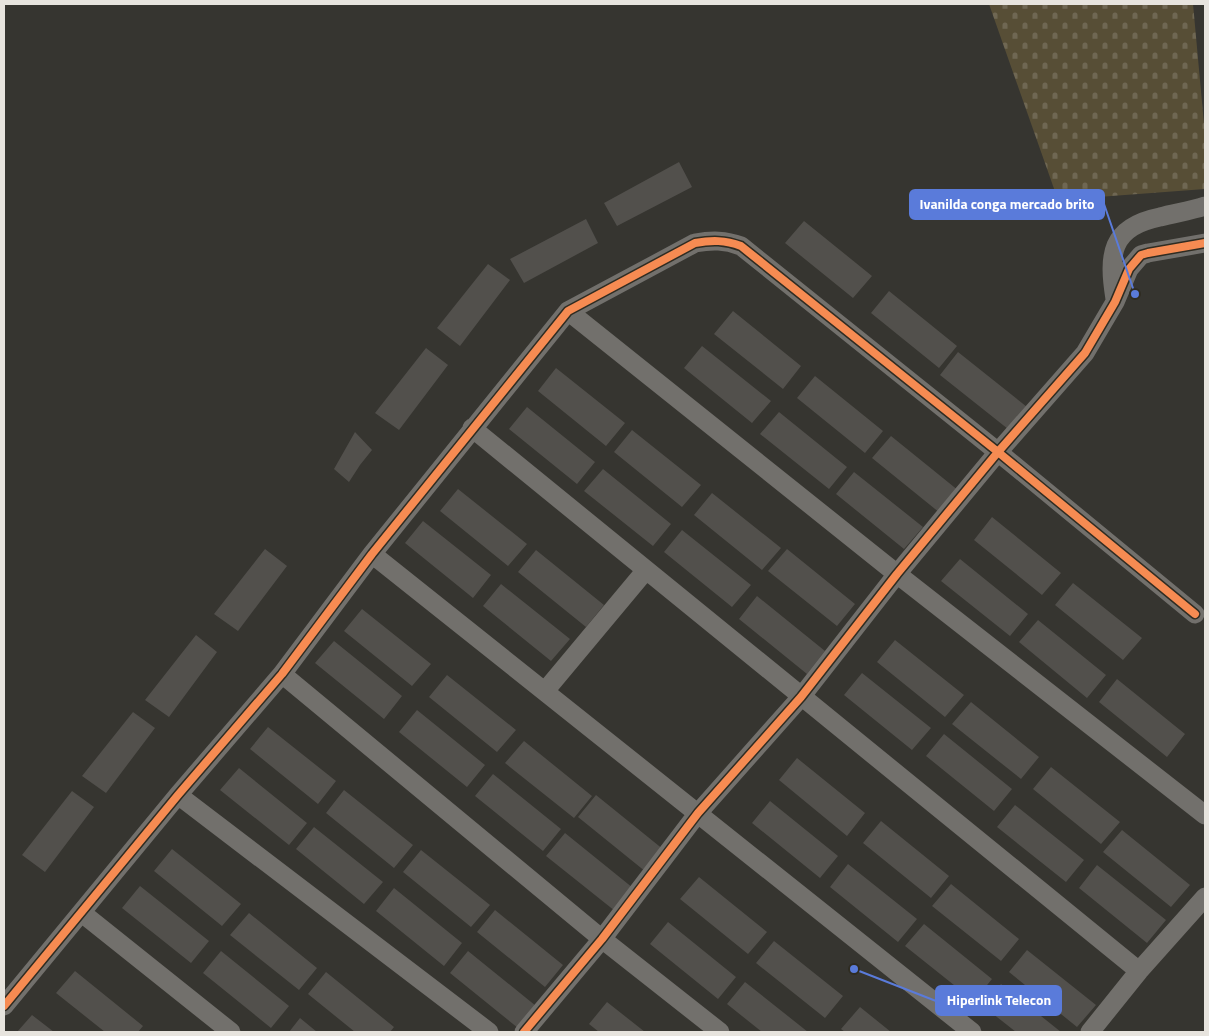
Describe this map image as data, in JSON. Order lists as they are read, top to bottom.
{
  "places": ["Ivanilda conga mercado brito", "Hiperlink Telecon"]
}
